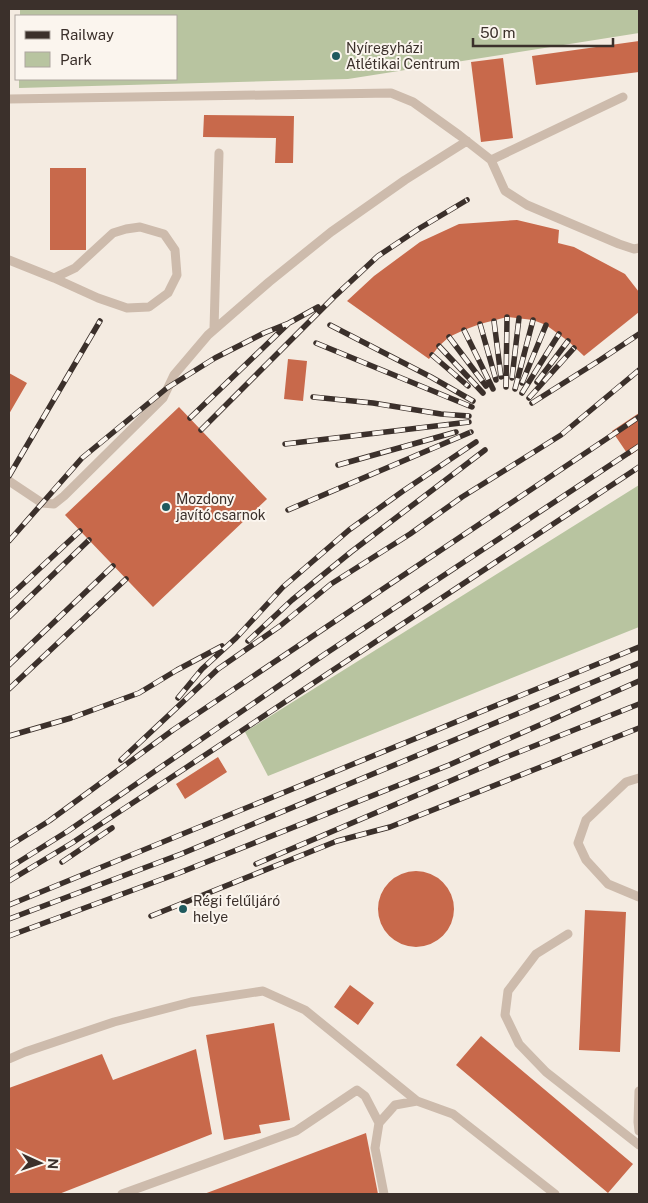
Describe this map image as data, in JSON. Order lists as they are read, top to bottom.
{
  "places": ["Nyíregyházi Atlétikai Centrum", "Mozdony javító csarnok", "Régi felűljáró helye"],
  "legend": ["Railway", "Park"],
  "scale_bar": "50 m",
  "north": "right"
}
